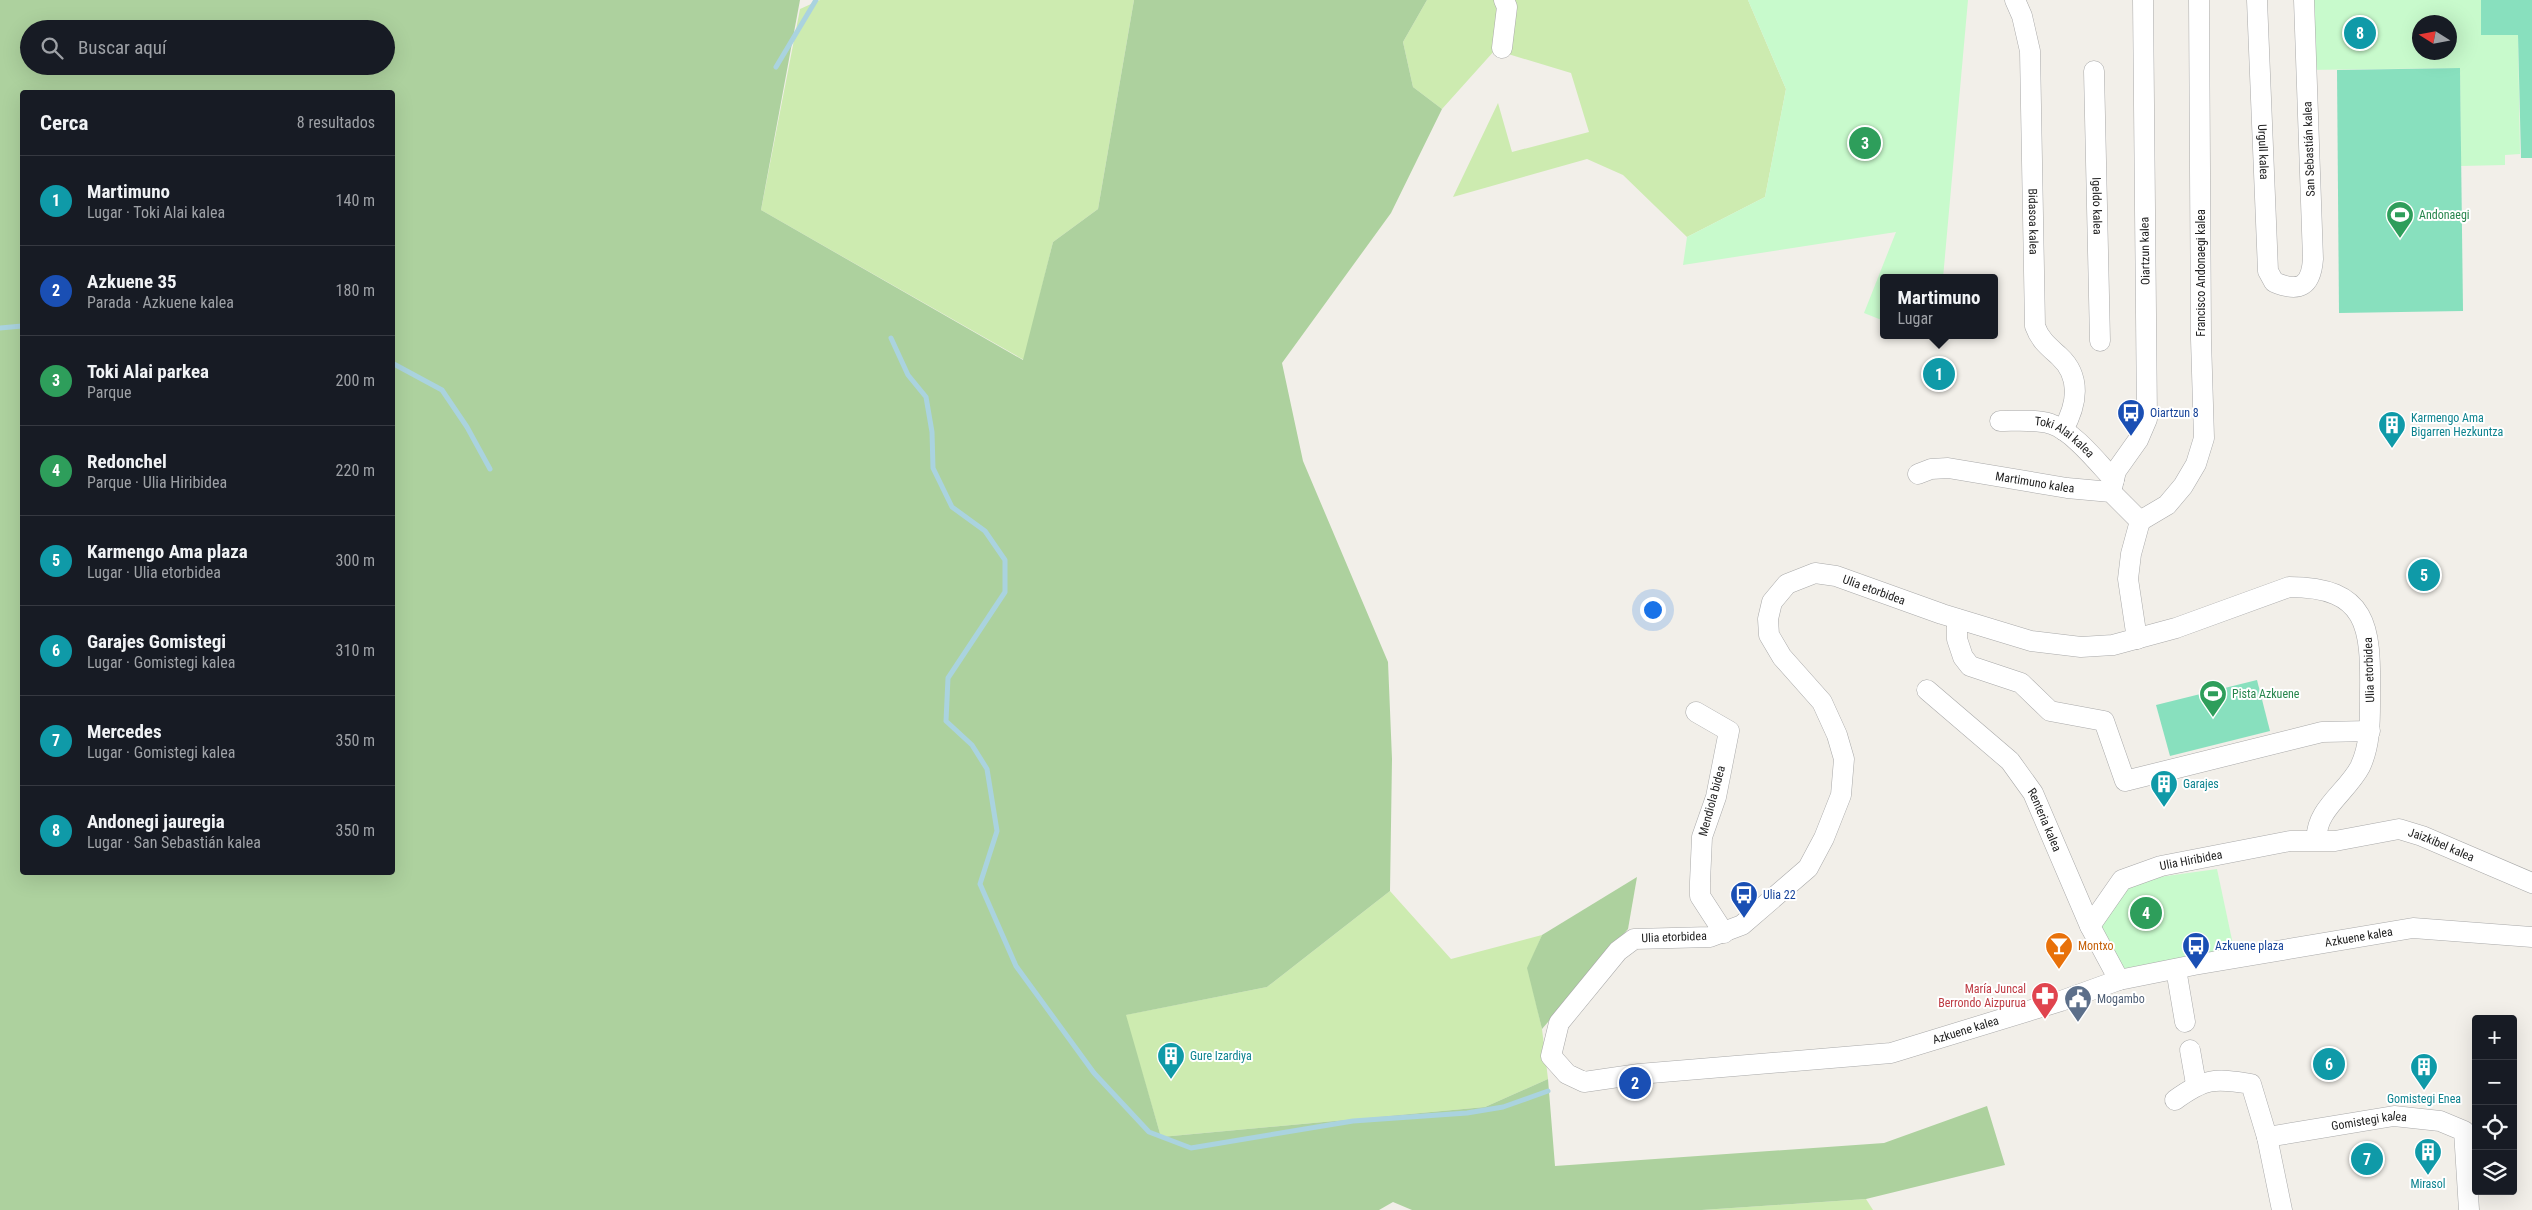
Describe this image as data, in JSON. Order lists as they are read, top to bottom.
{
  "streets": {
    "street": [
      "San Sebastián kalea",
      "Urgull kalea",
      "Igeldo kalea",
      "Bidasoa kalea",
      "Oiartzun kalea",
      "Francisco Andonaegi kalea",
      "Toki Alai kalea",
      "Martimuno kalea",
      "Ulia etorbidea",
      "Mendiola bidea",
      "Renteria kalea",
      "Jaizkibel kalea",
      "Ulia Hiribidea",
      "Azkuene kalea",
      "Gomistegi kalea"
    ]
  },
  "crossings": [
    ["San Sebastián kalea", "Urgull kalea"],
    ["Bidasoa kalea", "Toki Alai kalea"],
    ["Oiartzun kalea", "Toki Alai kalea"],
    ["Oiartzun kalea", "Martimuno kalea"],
    ["Toki Alai kalea", "Martimuno kalea"],
    ["Ulia etorbidea", "Mendiola bidea"],
    ["Ulia etorbidea", "Jaizkibel kalea"],
    ["Ulia etorbidea", "Ulia Hiribidea"],
    ["Ulia etorbidea", "Azkuene kalea"],
    ["Renteria kalea", "Ulia Hiribidea"],
    ["Renteria kalea", "Azkuene kalea"],
    ["Jaizkibel kalea", "Ulia Hiribidea"]
  ],
  "places": {
    "sports": ["Andonaegi", "Pista Azkuene"],
    "bus stop": ["Oiartzun 8", "Ulia 22", "Azkuene plaza"],
    "building": [
      "Karmengo Ama Bigarren Hezkuntza",
      "Garajes",
      "Gure Izardiya",
      "Gomistegi Enea",
      "Mirasol"
    ],
    "bar": ["Montxo"],
    "pharmacy": ["María Juncal Berrondo Aizpurua"],
    "public building": ["Mogambo"]
  },
  "north": "left",
  "page": {
    "pins": [
      "8",
      "3",
      "1",
      "5",
      "4",
      "6",
      "2",
      "7"
    ],
    "search": "Buscar aquí",
    "heading": ["Cerca", "8 resultados"],
    "list": [
      {
        "mark": "1",
        "name": "Martimuno",
        "note": "Lugar · Toki Alai kalea",
        "value": "140 m"
      },
      {
        "mark": "2",
        "name": "Azkuene 35",
        "note": "Parada · Azkuene kalea",
        "value": "180 m"
      },
      {
        "mark": "3",
        "name": "Toki Alai parkea",
        "note": "Parque",
        "value": "200 m"
      },
      {
        "mark": "4",
        "name": "Redonchel",
        "note": "Parque · Ulia Hiribidea",
        "value": "220 m"
      },
      {
        "mark": "5",
        "name": "Karmengo Ama plaza",
        "note": "Lugar · Ulia etorbidea",
        "value": "300 m"
      },
      {
        "mark": "6",
        "name": "Garajes Gomistegi",
        "note": "Lugar · Gomistegi kalea",
        "value": "310 m"
      },
      {
        "mark": "7",
        "name": "Mercedes",
        "note": "Lugar · Gomistegi kalea",
        "value": "350 m"
      },
      {
        "mark": "8",
        "name": "Andonegi jauregia",
        "note": "Lugar · San Sebastián kalea",
        "value": "350 m"
      }
    ],
    "popup": ["Martimuno", "Lugar"],
    "map_buttons": ["+", "−"]
  }
}
